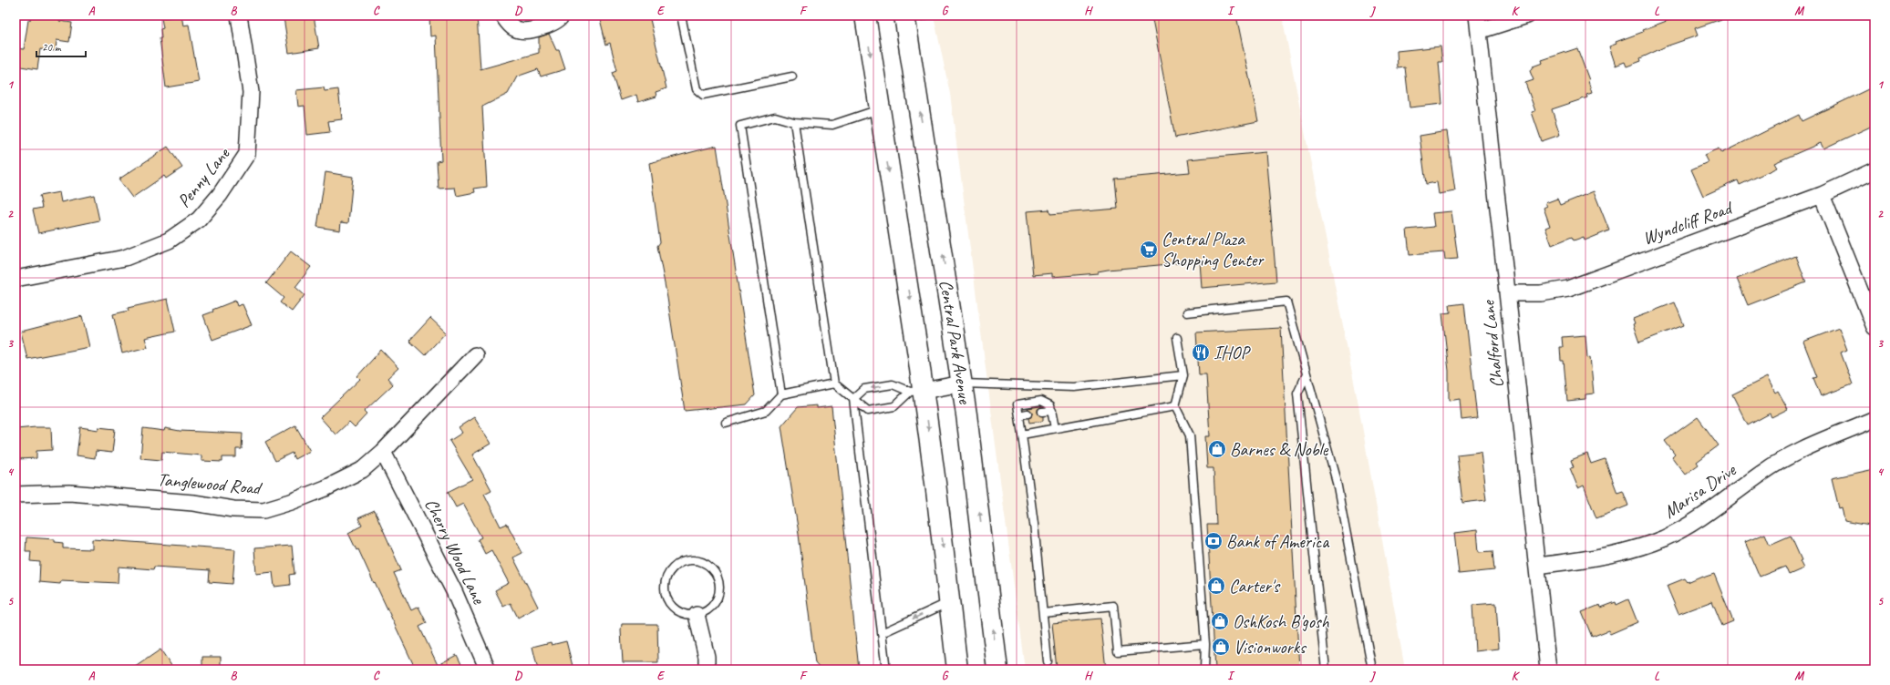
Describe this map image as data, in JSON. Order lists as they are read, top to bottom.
{
  "streets": {
    "main road": ["Central Park Avenue"],
    "street": [
      "Penny Lane",
      "Wyndcliff Road",
      "Chalford Lane",
      "Tanglewood Road",
      "Marisa Drive",
      "Cherry Wood Lane"
    ]
  },
  "crossings": [
    ["Wyndcliff Road", "Chalford Lane"],
    ["Chalford Lane", "Marisa Drive"],
    ["Tanglewood Road", "Cherry Wood Lane"]
  ],
  "places": {
    "supermarket": ["Central Plaza Shopping Center"],
    "restaurant": ["IHOP"],
    "shop": [
      "Barnes & Noble",
      "Carter's",
      "OshKosh B'gosh",
      "Visionworks"
    ],
    "bank": ["Bank of America"]
  },
  "scale_bar": "20 m",
  "grid": {
    "columns": [
      "A",
      "B",
      "C",
      "D",
      "E",
      "F",
      "G",
      "H",
      "I",
      "J",
      "K",
      "L",
      "M"
    ],
    "rows": [
      "1",
      "2",
      "3",
      "4",
      "5"
    ]
  }
}
